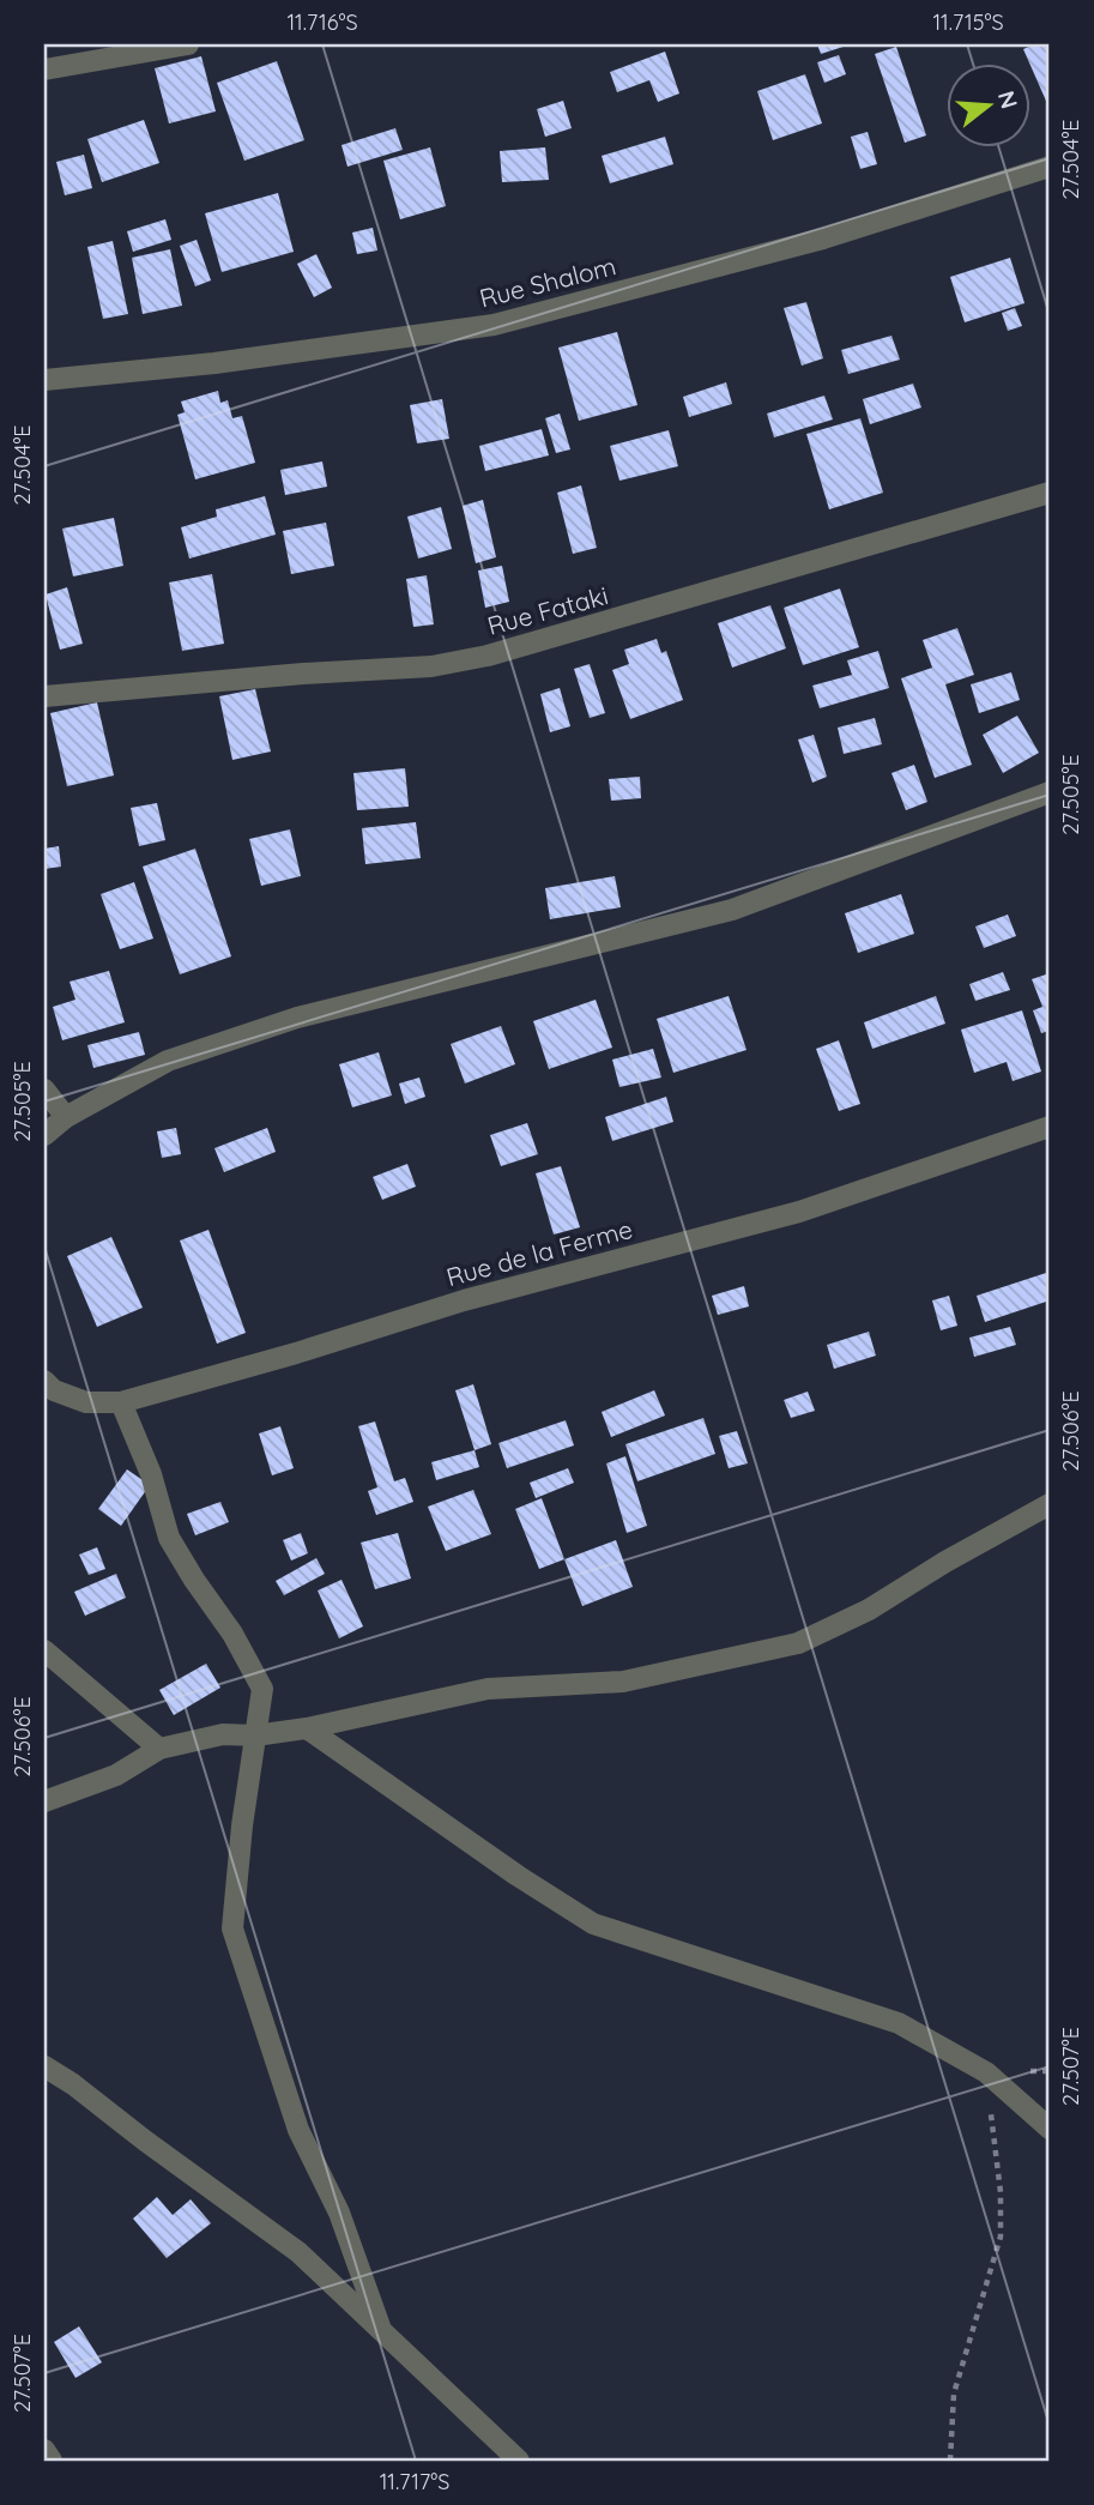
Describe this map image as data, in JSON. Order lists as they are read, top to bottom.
{
  "streets": {
    "street": ["Rue Shalom", "Rue Fataki", "Rue de la Ferme"]
  },
  "north": "right",
  "coordinates": [
    "11.716°S",
    "11.715°S",
    "27.504°E",
    "27.505°E",
    "27.506°E",
    "27.507°E",
    "11.717°S"
  ]
}
